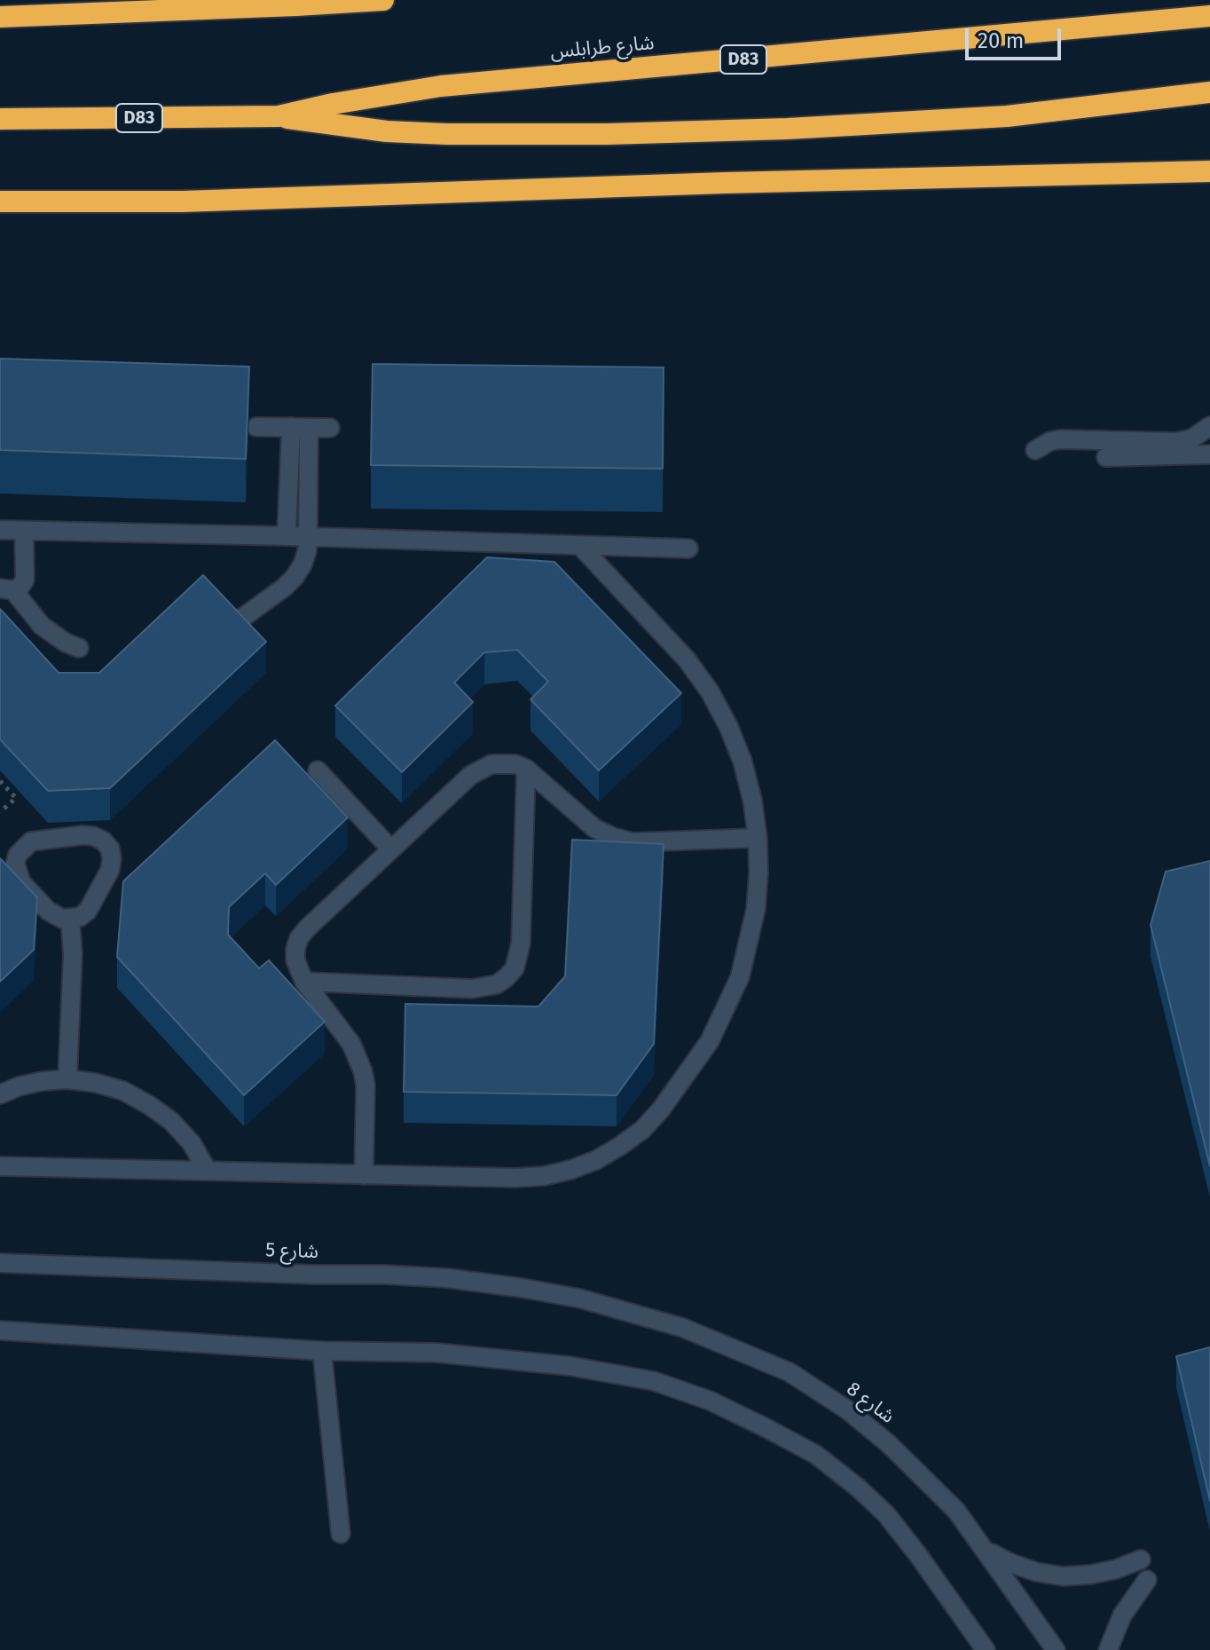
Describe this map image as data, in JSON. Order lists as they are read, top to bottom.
{
  "streets": {
    "highway": ["شارع طرابلس", "D83"],
    "street": ["شارع 5", "شارع 8"]
  },
  "crossings": [
    ["شارع 5", "شارع 8"]
  ],
  "scale_bar": "20 m"
}
